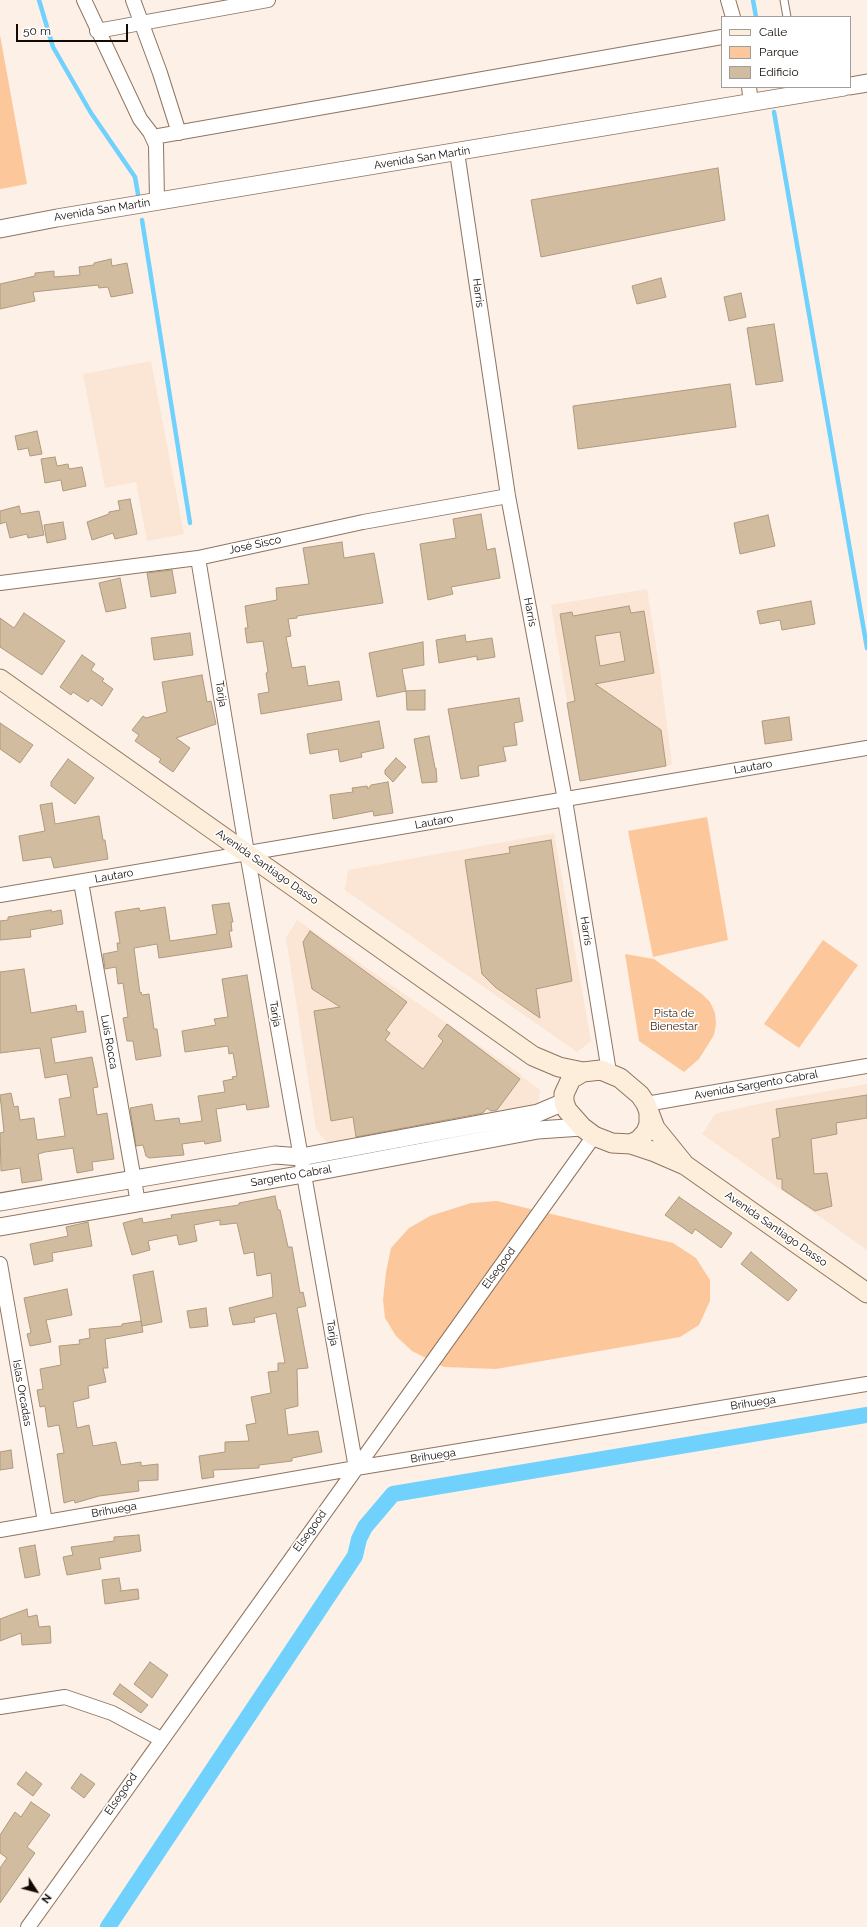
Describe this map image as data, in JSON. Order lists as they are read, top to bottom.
{
  "streets": {
    "main road": ["Avenida Santiago Dasso"],
    "street": [
      "Avenida San Martín",
      "Harris",
      "José Sisco",
      "Tarija",
      "Lautaro",
      "Luis Rocca",
      "Avenida Sargento Cabral",
      "Sargento Cabral",
      "Elsegood",
      "Islas Orcadas",
      "Brihuega"
    ]
  },
  "crossings": [
    ["Avenida San Martín", "Harris"],
    ["Harris", "José Sisco"],
    ["Harris", "Lautaro"],
    ["Harris", "Avenida Santiago Dasso"],
    ["Harris", "Avenida Sargento Cabral"],
    ["Harris", "Sargento Cabral"],
    ["Harris", "Elsegood"],
    ["José Sisco", "Tarija"],
    ["Tarija", "Lautaro"],
    ["Tarija", "Avenida Santiago Dasso"],
    ["Tarija", "Sargento Cabral"],
    ["Tarija", "Elsegood"],
    ["Tarija", "Brihuega"],
    ["Lautaro", "Avenida Santiago Dasso"],
    ["Lautaro", "Luis Rocca"],
    ["Avenida Santiago Dasso", "Avenida Sargento Cabral"],
    ["Avenida Santiago Dasso", "Sargento Cabral"],
    ["Avenida Santiago Dasso", "Elsegood"],
    ["Luis Rocca", "Sargento Cabral"],
    ["Avenida Sargento Cabral", "Sargento Cabral"],
    ["Avenida Sargento Cabral", "Elsegood"],
    ["Sargento Cabral", "Elsegood"],
    ["Elsegood", "Brihuega"],
    ["Islas Orcadas", "Brihuega"]
  ],
  "parks": ["Pista de Bienestar"],
  "legend": ["Calle", "Parque", "Edificio"],
  "scale_bar": "50 m",
  "north": "bottom right"
}
